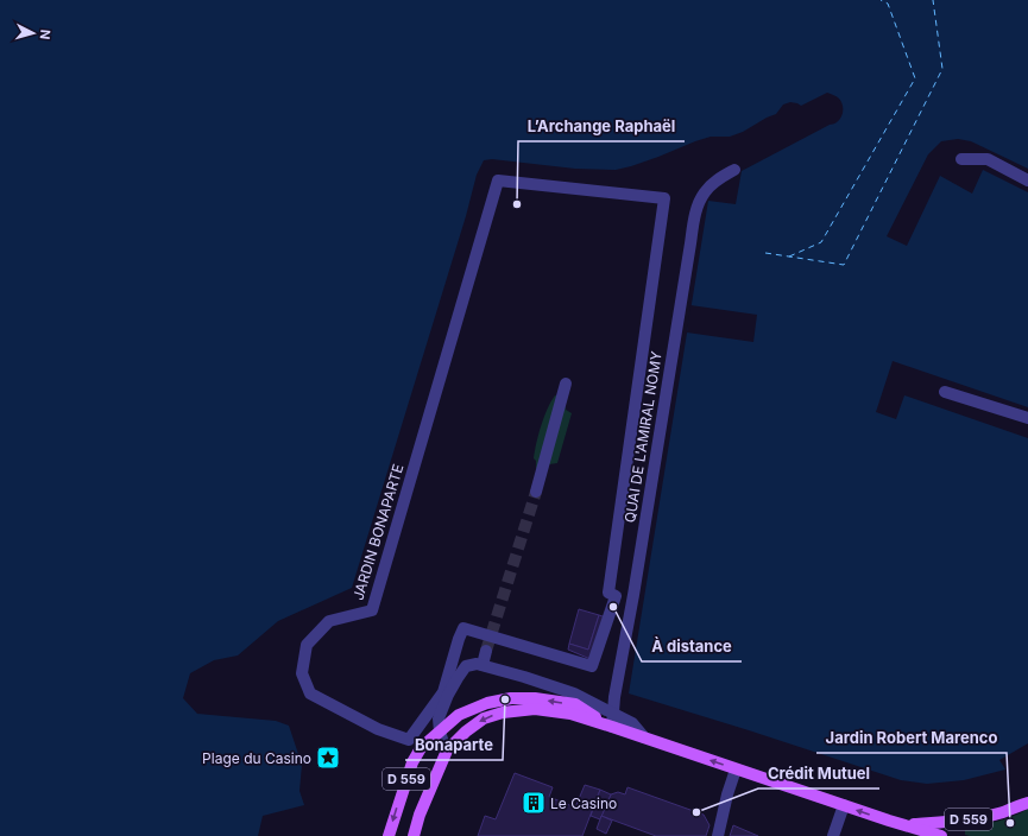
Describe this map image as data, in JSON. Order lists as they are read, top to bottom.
{
  "streets": {
    "main road": ["D 559"],
    "street": ["QUAI DE L'AMIRAL NOMY", "JARDIN BONAPARTE"]
  },
  "crossings": [
    ["QUAI DE L'AMIRAL NOMY", "D 559"]
  ],
  "places": {
    "other": [
      "L’Archange Raphaël",
      "À distance",
      "Bonaparte",
      "Crédit Mutuel",
      "Jardin Robert Marenco"
    ],
    "place": ["Plage du Casino"],
    "building": ["Le Casino"]
  },
  "north": "right"
}
